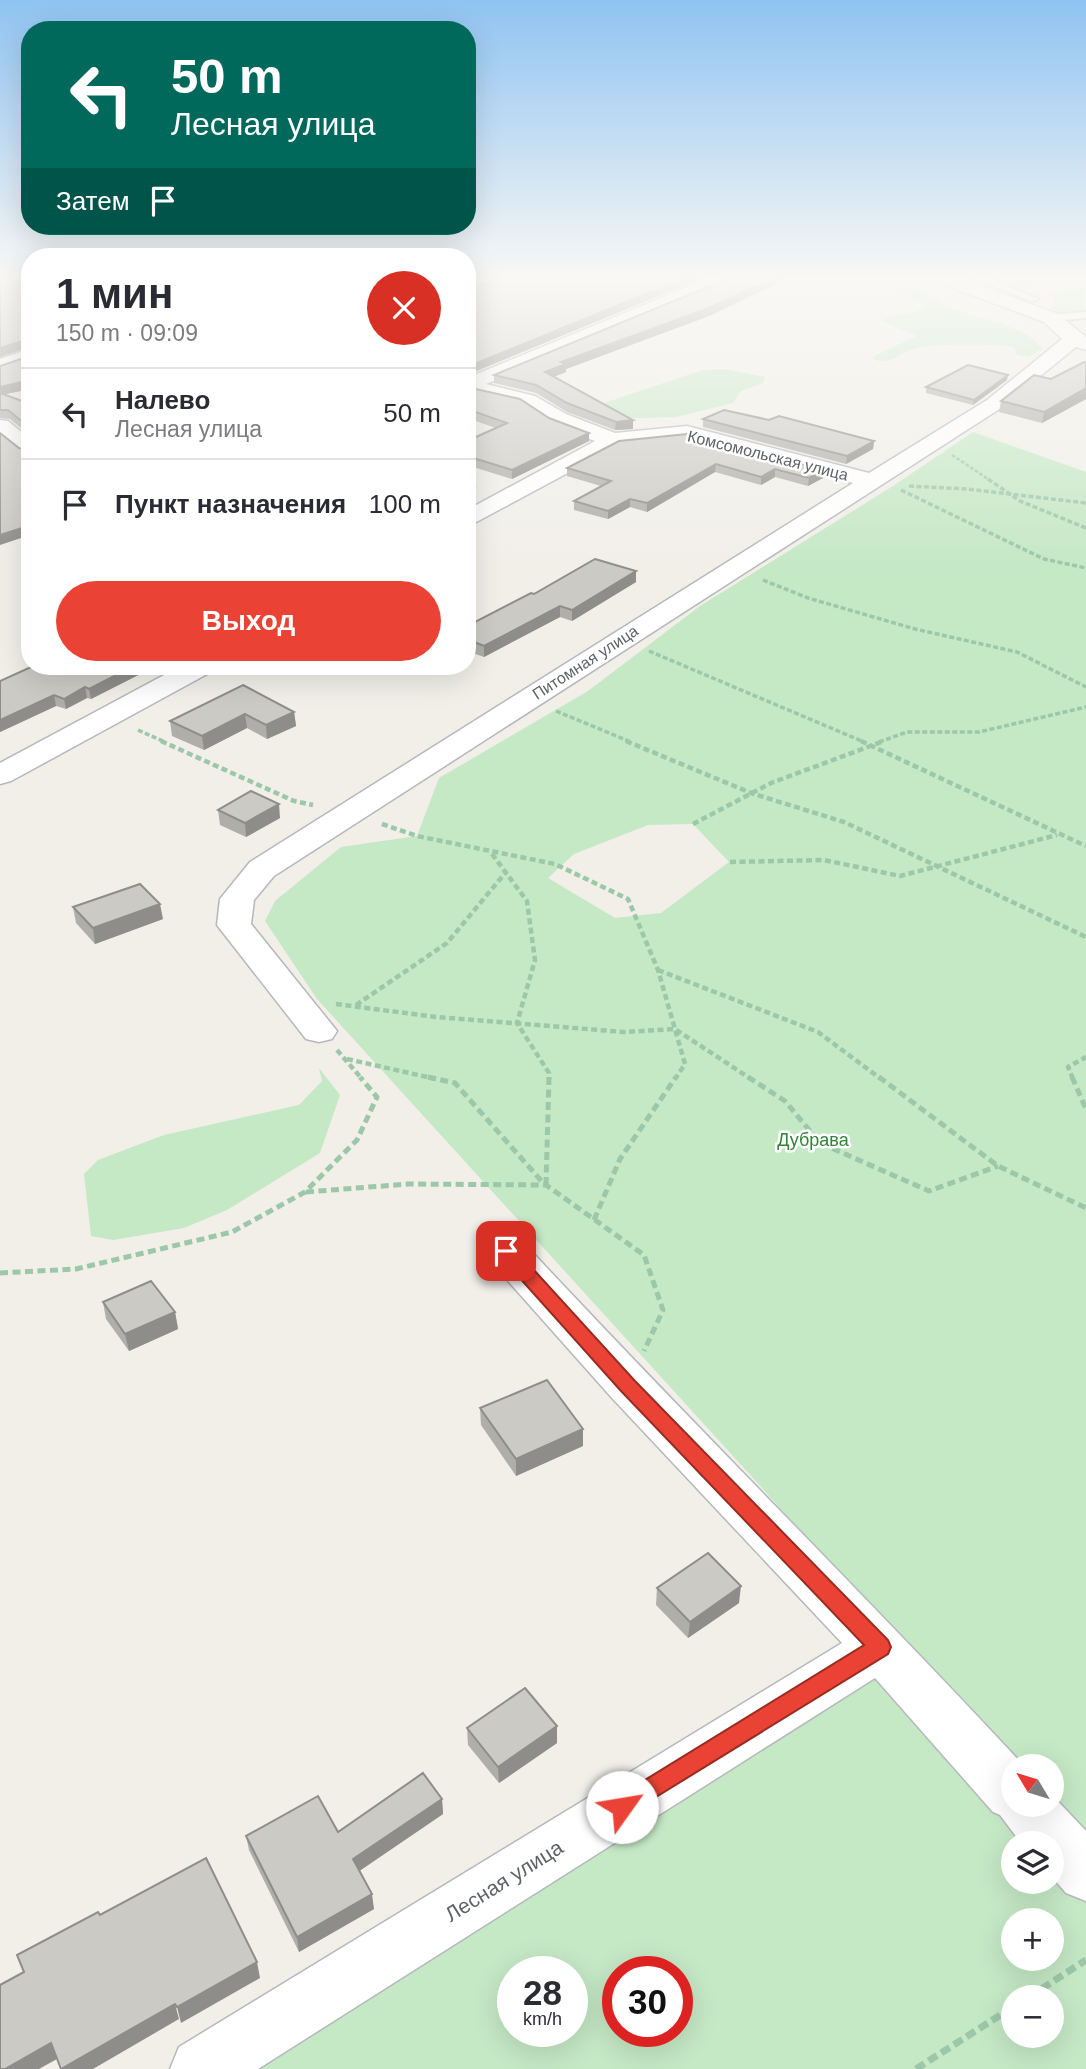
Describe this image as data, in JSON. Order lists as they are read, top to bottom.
{
  "streets": {
    "street": ["Комсомольская улица", "Питомная улица", "Лесная улица"]
  },
  "crossings": [
    ["Комсомольская улица", "Питомная улица"]
  ],
  "parks": ["Дубрава"],
  "north": "top left",
  "page": {
    "turn": ["50 m", "Лесная улица"],
    "then": "Затем",
    "heading": ["1 мин", "150 m · 09:09"],
    "list": [
      {
        "name": "Налево",
        "note": "Лесная улица",
        "value": "50 m"
      },
      {
        "name": "Пункт назначения",
        "value": "100 m"
      }
    ],
    "buttons": "Выход",
    "map_buttons": ["+", "−"],
    "speed": "28 km/h",
    "limit": "30"
  }
}
